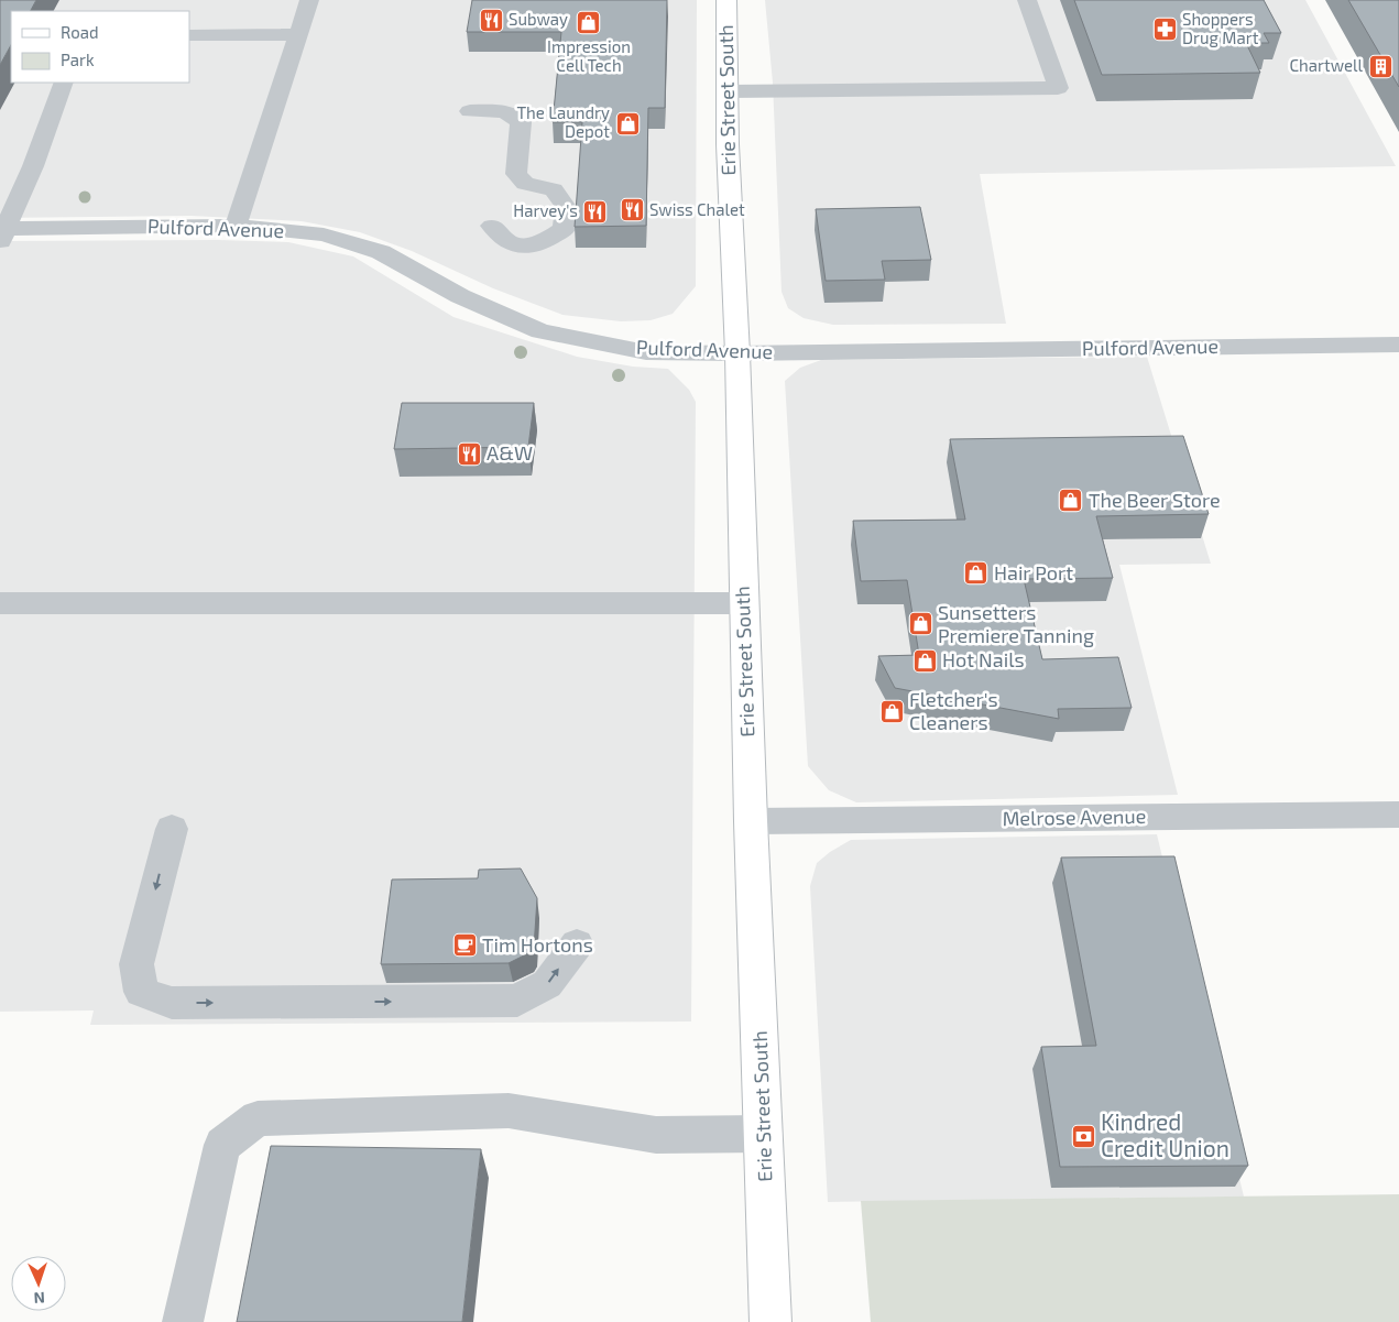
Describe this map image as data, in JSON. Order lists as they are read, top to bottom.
{
  "streets": {
    "main road": ["Erie Street South"],
    "street": ["Pulford Avenue", "Melrose Avenue"]
  },
  "crossings": [
    ["Erie Street South", "Pulford Avenue"],
    ["Erie Street South", "Melrose Avenue"]
  ],
  "places": {
    "restaurant": [
      "Subway",
      "Swiss Chalet",
      "Harvey's",
      "A&W"
    ],
    "shop": [
      "Impression Cell Tech",
      "The Laundry Depot",
      "The Beer Store",
      "Hair Port",
      "Sunsetters Premiere Tanning",
      "Hot Nails",
      "Fletcher's Cleaners"
    ],
    "pharmacy": ["Shoppers Drug Mart"],
    "building": ["Chartwell"],
    "cafe": ["Tim Hortons"],
    "bank": ["Kindred Credit Union"]
  },
  "legend": ["Road", "Park"],
  "north": "bottom"
}
